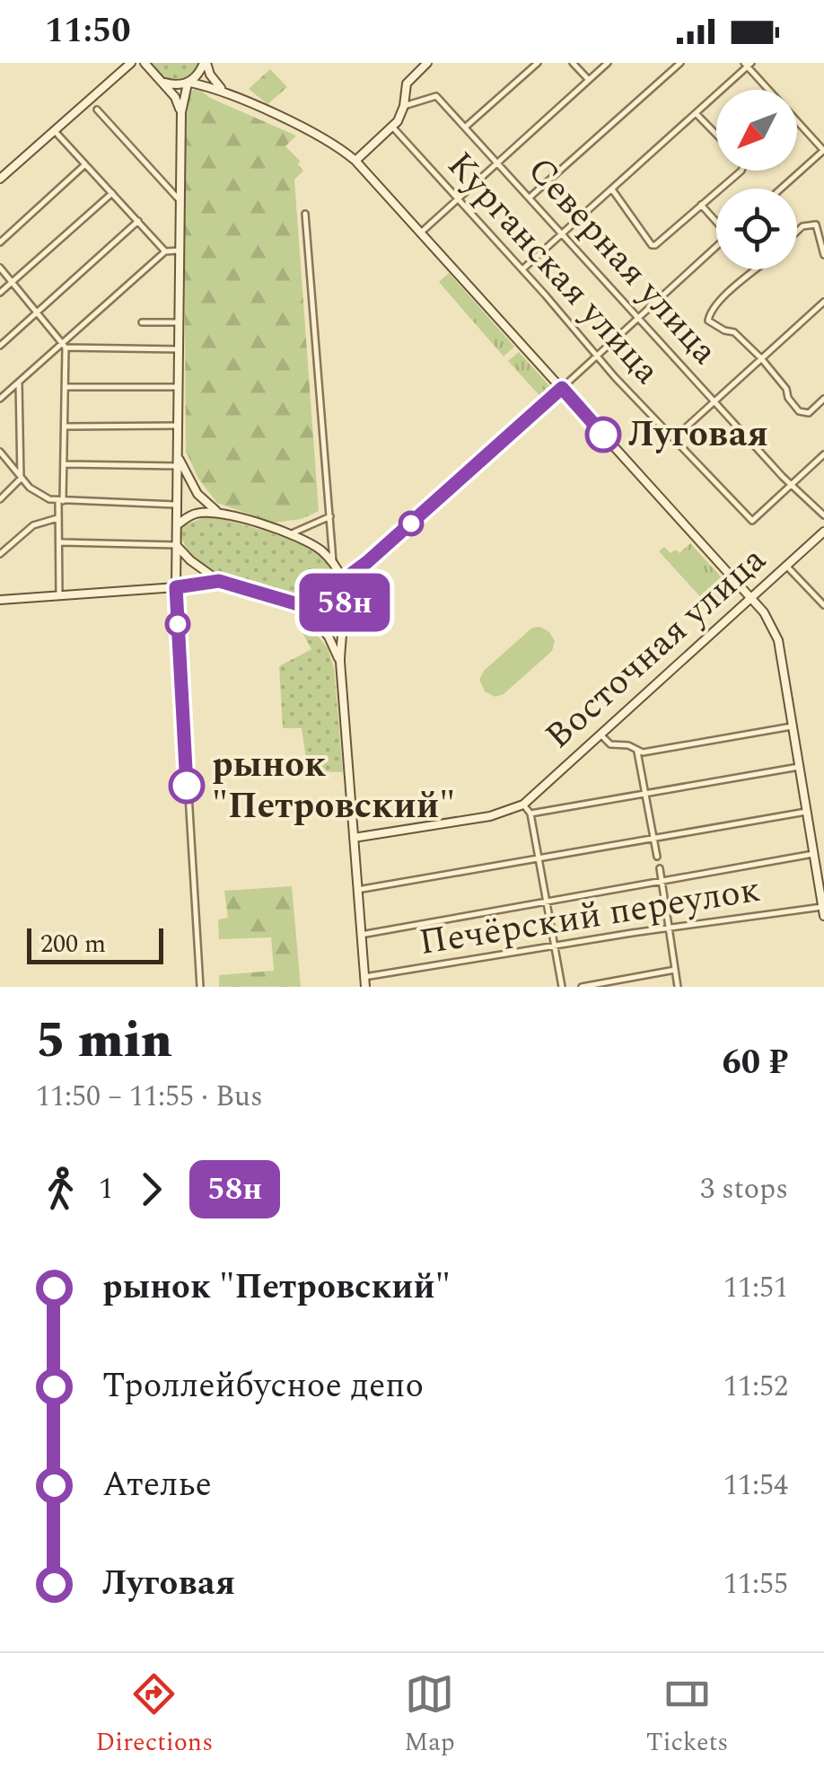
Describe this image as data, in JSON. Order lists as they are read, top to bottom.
{
  "streets": {
    "main road": ["Восточная улица"],
    "street": ["Северная улица", "Курганская улица", "Печёрский переулок"]
  },
  "crossings": [
    ["Северная улица", "Курганская улица"]
  ],
  "places": ["Луговая", "рынок \"Петровский\""],
  "lines": ["bus line 58н"],
  "scale_bar": "200 m",
  "north": "bottom left",
  "page": {
    "status": "11:50",
    "on_map": "58н",
    "scale": "200 m",
    "heading": ["5 min", "11:50 – 11:55 · Bus", "60 ₽"],
    "legs": ["1", "58н", "3 stops"],
    "list": [
      {
        "name": "рынок \"Петровский\"",
        "value": "11:51"
      },
      {
        "name": "Троллейбусное депо",
        "value": "11:52"
      },
      {
        "name": "Ателье",
        "value": "11:54"
      },
      {
        "name": "Луговая",
        "value": "11:55"
      }
    ],
    "tabs": ["Directions", "Map", "Tickets"]
  }
}
